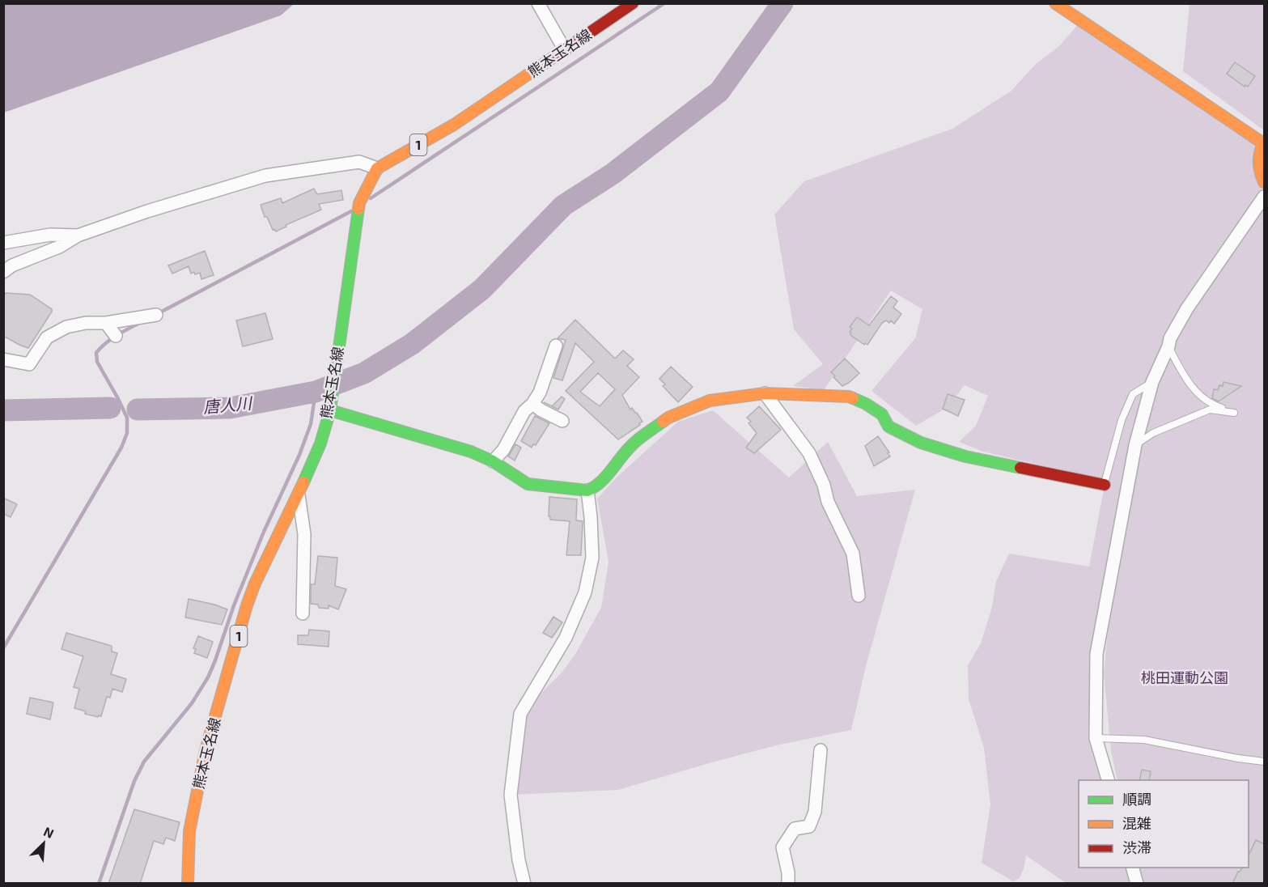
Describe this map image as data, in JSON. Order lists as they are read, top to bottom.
{
  "streets": {
    "street": ["熊本玉名線", "1"]
  },
  "water": ["唐人川"],
  "parks": ["桃田運動公園"],
  "legend": ["順調", "混雑", "渋滞"],
  "north": "top right"
}
